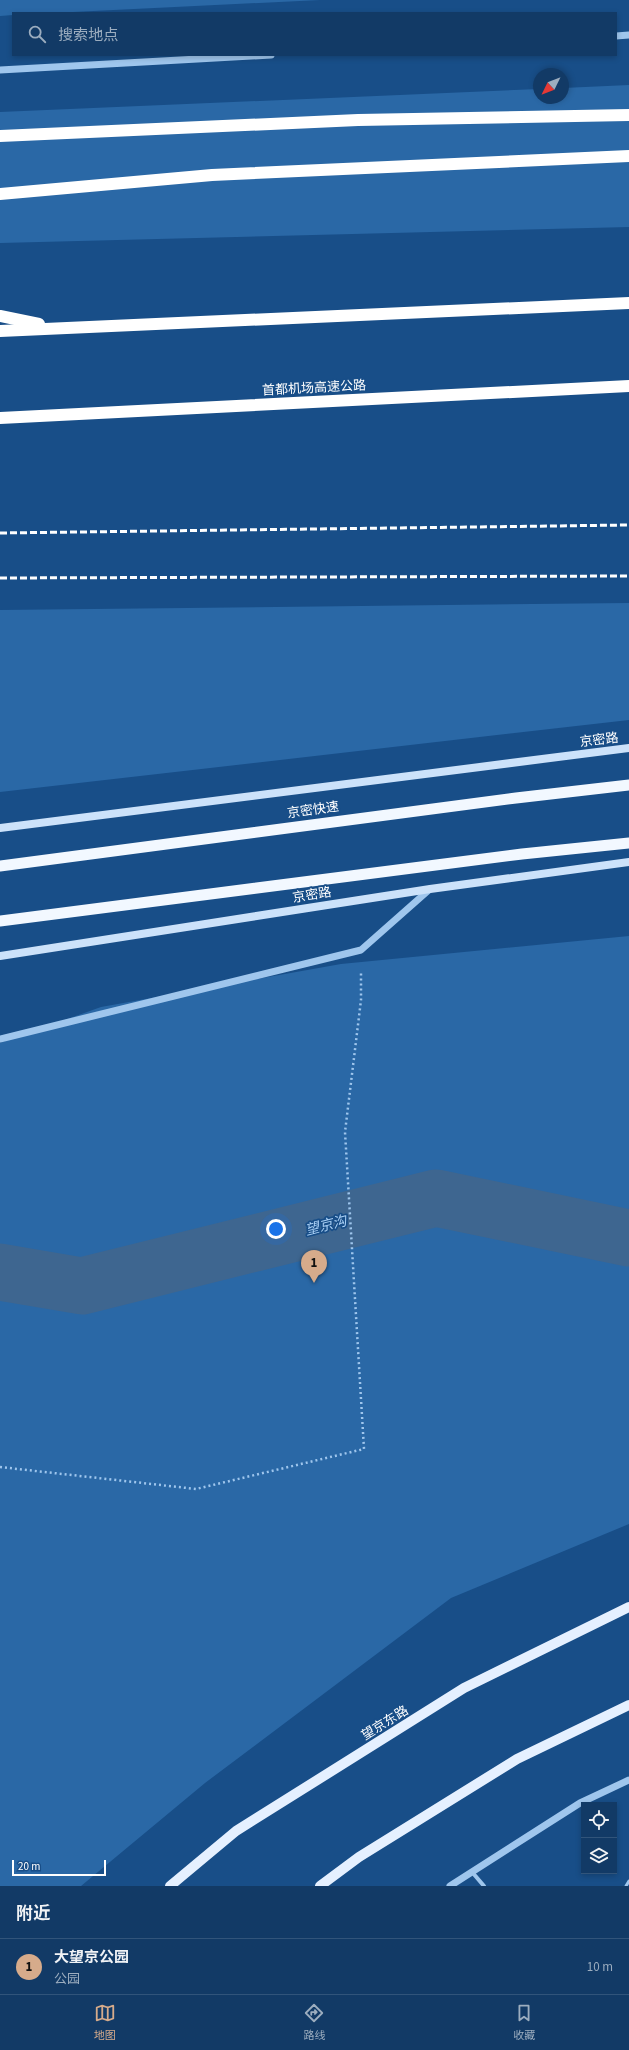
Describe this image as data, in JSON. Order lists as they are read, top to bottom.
{
  "streets": {
    "highway": ["首都机场高速公路", "京密快速"],
    "main road": ["京密路", "望京东路"]
  },
  "water": ["望京沟"],
  "scale_bar": "20 m",
  "north": "bottom left",
  "page": {
    "search": "搜索地点",
    "pins": "1",
    "scale": "20 m",
    "heading": "附近",
    "list": [
      {
        "mark": "1",
        "name": "大望京公园",
        "note": "公园",
        "value": "10 m"
      }
    ],
    "nav": ["地图", "路线", "收藏"]
  }
}
